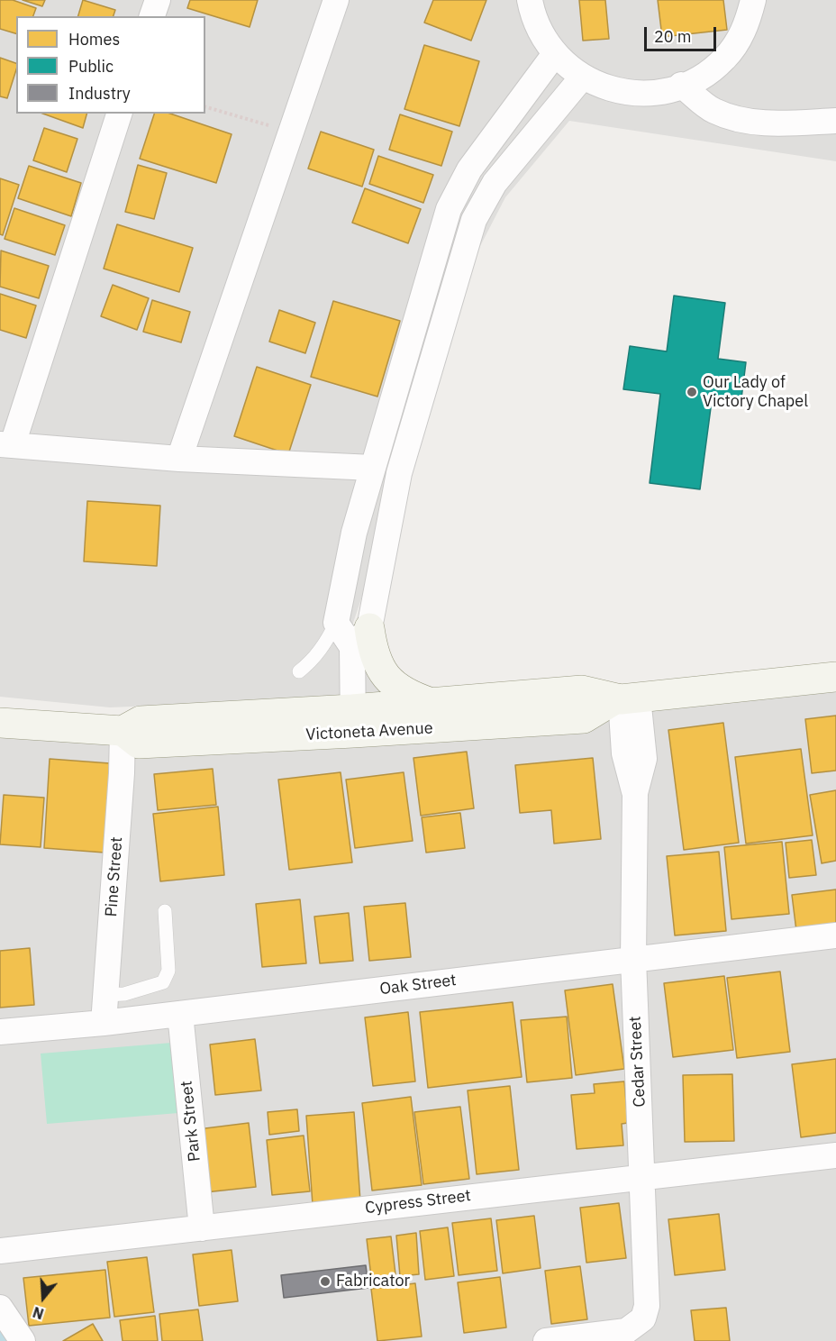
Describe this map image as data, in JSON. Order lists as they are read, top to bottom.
{
  "streets": {
    "main road": ["Victoneta Avenue"],
    "street": [
      "Pine Street",
      "Oak Street",
      "Cedar Street",
      "Park Street",
      "Cypress Street"
    ]
  },
  "crossings": [
    ["Victoneta Avenue", "Pine Street"],
    ["Victoneta Avenue", "Cedar Street"],
    ["Pine Street", "Oak Street"],
    ["Oak Street", "Cedar Street"],
    ["Oak Street", "Park Street"],
    ["Cedar Street", "Cypress Street"],
    ["Park Street", "Cypress Street"]
  ],
  "places": ["Our Lady of Victory Chapel", "Fabricator"],
  "legend": ["Homes", "Public", "Industry"],
  "scale_bar": "20 m",
  "north": "bottom"
}
